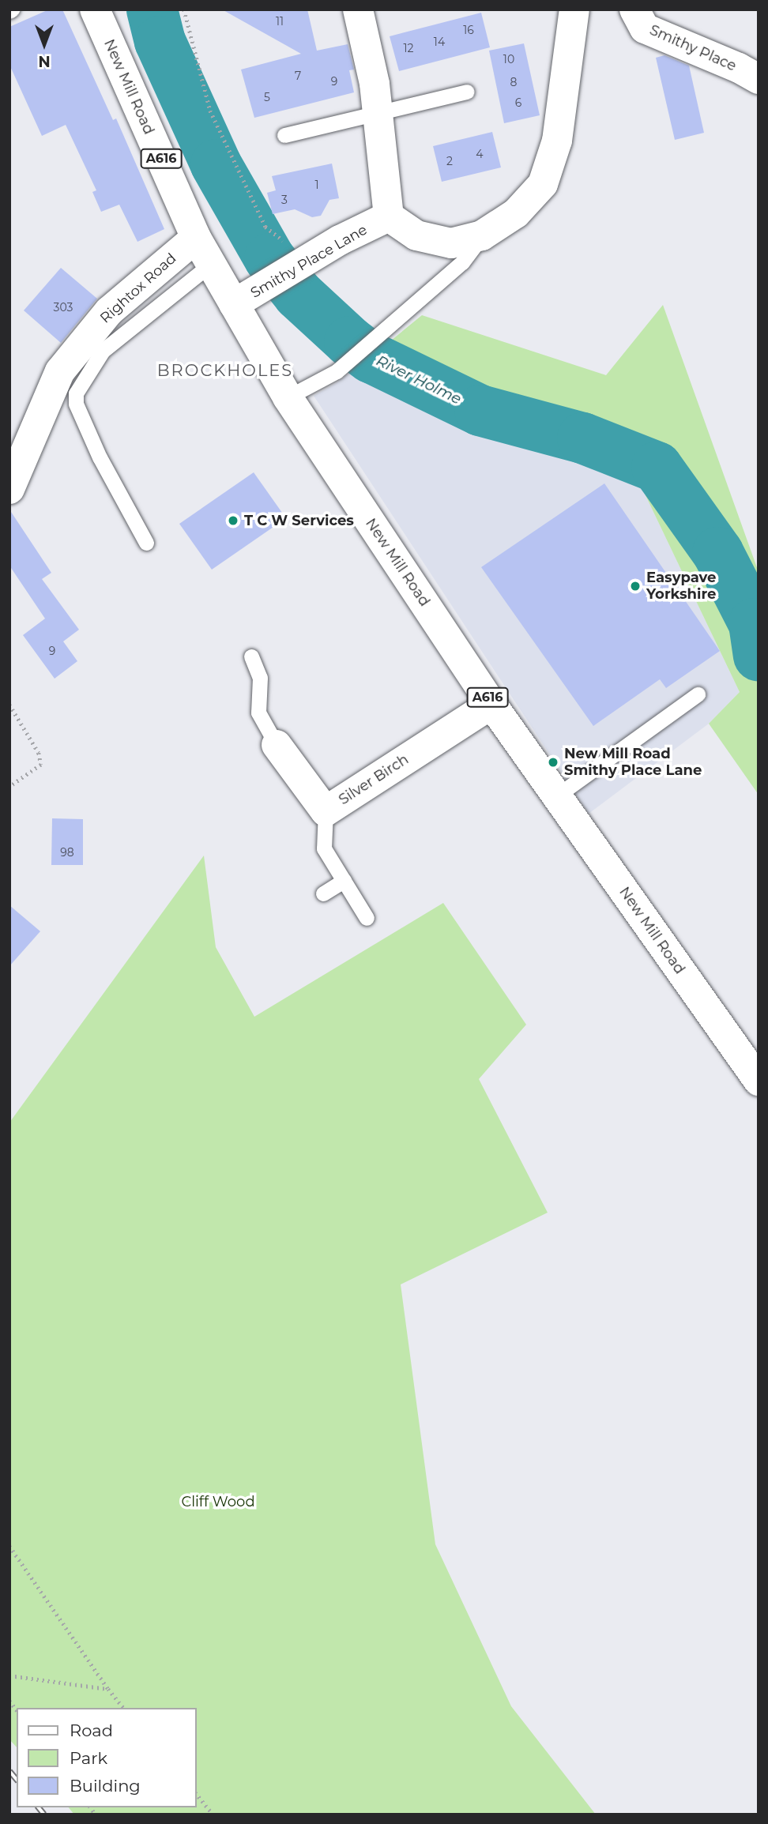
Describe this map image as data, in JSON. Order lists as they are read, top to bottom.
{
  "streets": {
    "street": [
      "Smithy Place",
      "New Mill Road",
      "A616",
      "Smithy Place Lane",
      "Rightox Road",
      "Silver Birch"
    ]
  },
  "crossings": [
    ["New Mill Road", "Smithy Place Lane"],
    ["New Mill Road", "Rightox Road"],
    ["New Mill Road", "Silver Birch"]
  ],
  "districts": ["BROCKHOLES"],
  "water": ["River Holme"],
  "parks": ["Cliff Wood"],
  "places": ["T C W Services", "Easypave Yorkshire", "New Mill Road Smithy Place Lane"],
  "house_numbers": [
    "11",
    "16",
    "14",
    "12",
    "10",
    "7",
    "9",
    "8",
    "5",
    "6",
    "4",
    "2",
    "1",
    "3",
    "303",
    "9",
    "98"
  ],
  "legend": ["Road", "Park", "Building"],
  "north": "bottom"
}
